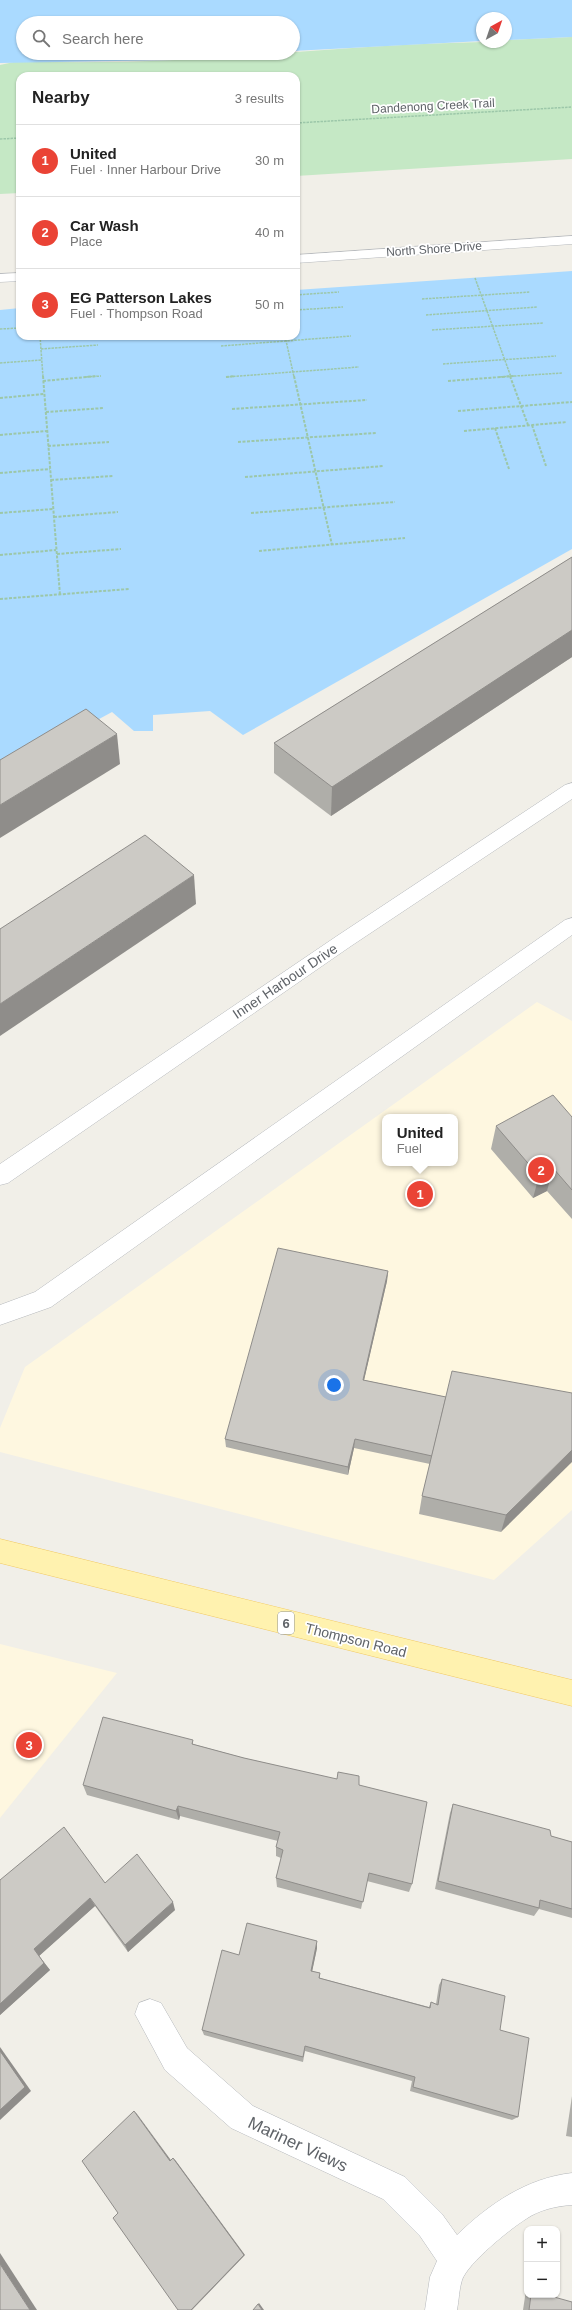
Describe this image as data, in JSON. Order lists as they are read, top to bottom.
{
  "streets": {
    "main road": ["6", "Thompson Road"],
    "street": ["North Shore Drive", "Inner Harbour Drive", "Mariner Views"],
    "path": ["Dandenong Creek Trail"]
  },
  "north": "top right",
  "page": {
    "search": "Search here",
    "heading": ["Nearby", "3 results"],
    "list": [
      {
        "mark": "1",
        "name": "United",
        "note": "Fuel · Inner Harbour Drive",
        "value": "30 m"
      },
      {
        "mark": "2",
        "name": "Car Wash",
        "note": "Place",
        "value": "40 m"
      },
      {
        "mark": "3",
        "name": "EG Patterson Lakes",
        "note": "Fuel · Thompson Road",
        "value": "50 m"
      }
    ],
    "popup": ["United", "Fuel"],
    "pins": ["2", "1", "3"],
    "map_buttons": ["+", "−"]
  }
}
